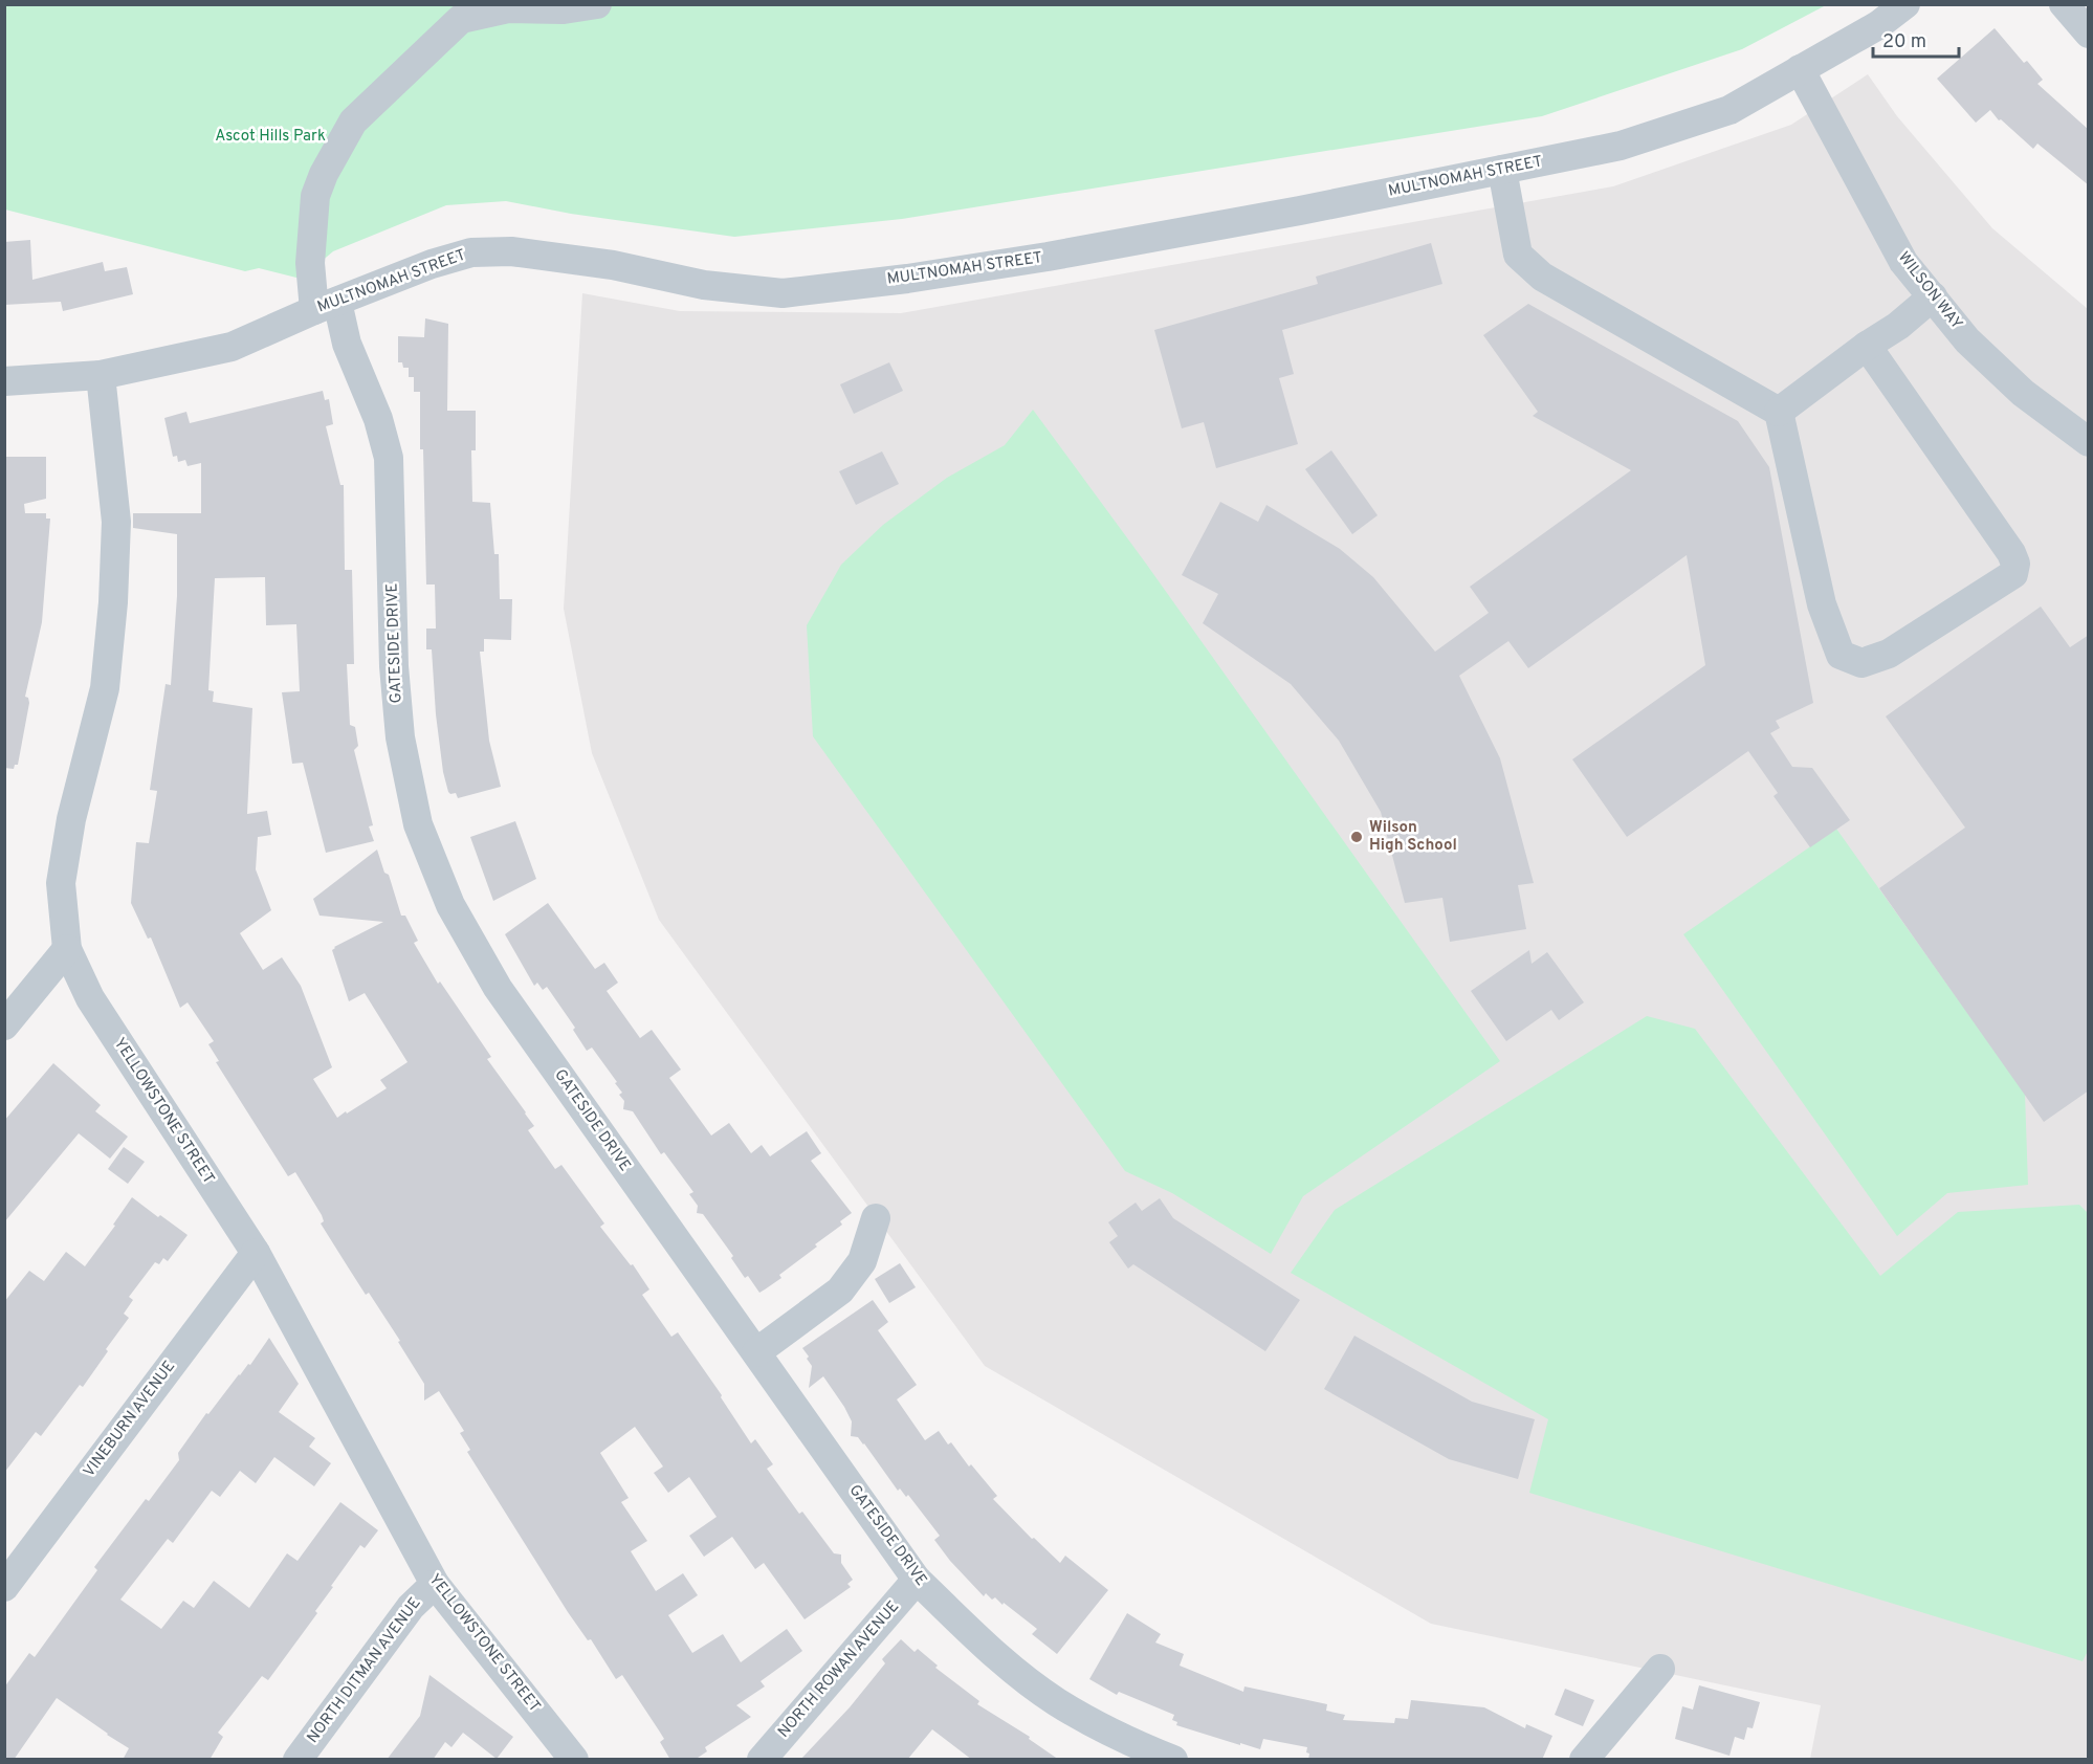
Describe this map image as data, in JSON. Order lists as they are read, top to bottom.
{
  "streets": {
    "street": [
      "MULTNOMAH STREET",
      "WILSON WAY",
      "GATESIDE DRIVE",
      "YELLOWSTONE STREET",
      "VINEBURN AVENUE",
      "NORTH ROWAN AVENUE",
      "NORTH DITMAN AVENUE"
    ]
  },
  "crossings": [
    ["MULTNOMAH STREET", "WILSON WAY"],
    ["MULTNOMAH STREET", "GATESIDE DRIVE"],
    ["MULTNOMAH STREET", "YELLOWSTONE STREET"],
    ["GATESIDE DRIVE", "NORTH ROWAN AVENUE"],
    ["YELLOWSTONE STREET", "VINEBURN AVENUE"],
    ["YELLOWSTONE STREET", "NORTH DITMAN AVENUE"]
  ],
  "parks": ["Ascot Hills Park"],
  "places": ["Wilson High School"],
  "scale_bar": "20 m"
}
